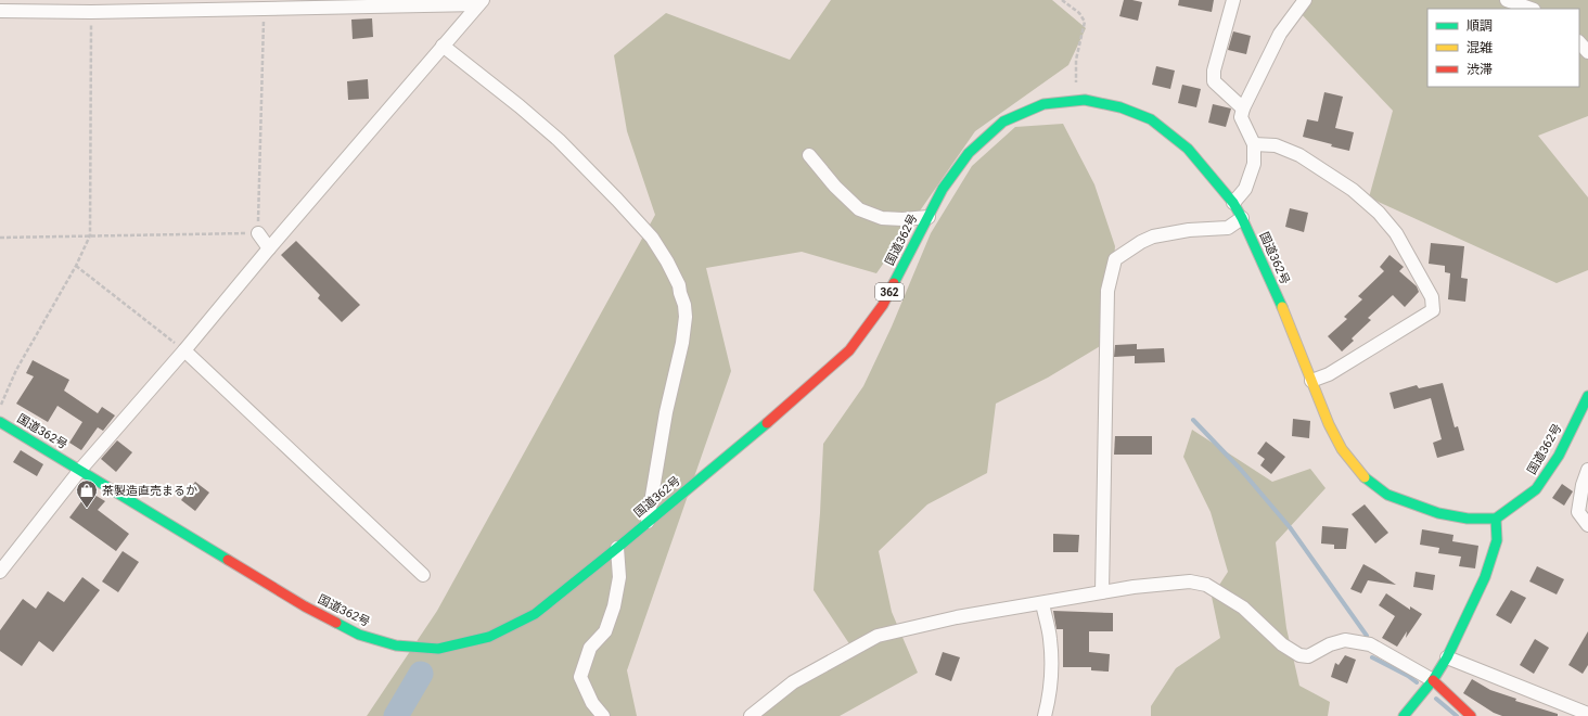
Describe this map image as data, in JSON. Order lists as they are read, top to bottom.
{
  "streets": {
    "main road": ["国道362号", "362"]
  },
  "places": {
    "shop": ["茶製造直売まるか"]
  },
  "legend": ["順調", "混雑", "渋滞"]
}
